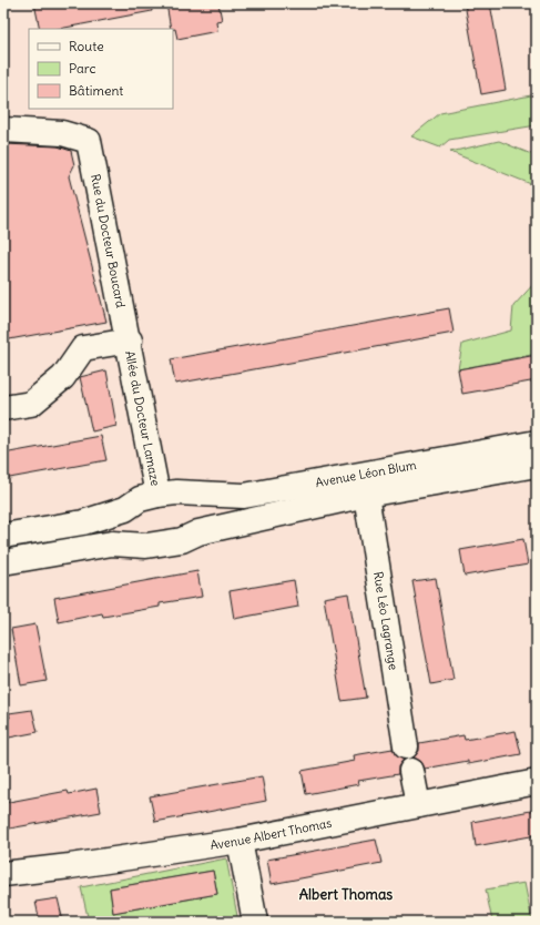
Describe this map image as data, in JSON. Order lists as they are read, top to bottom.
{
  "streets": {
    "street": [
      "Rue du Docteur Boucard",
      "Allée du Docteur Lamaze",
      "Avenue Léon Blum",
      "Rue Léo Lagrange",
      "Avenue Albert Thomas"
    ]
  },
  "crossings": [
    ["Rue du Docteur Boucard", "Allée du Docteur Lamaze"],
    ["Allée du Docteur Lamaze", "Avenue Léon Blum"],
    ["Avenue Léon Blum", "Rue Léo Lagrange"]
  ],
  "districts": ["Albert Thomas"],
  "legend": ["Route", "Parc", "Bâtiment"]
}
